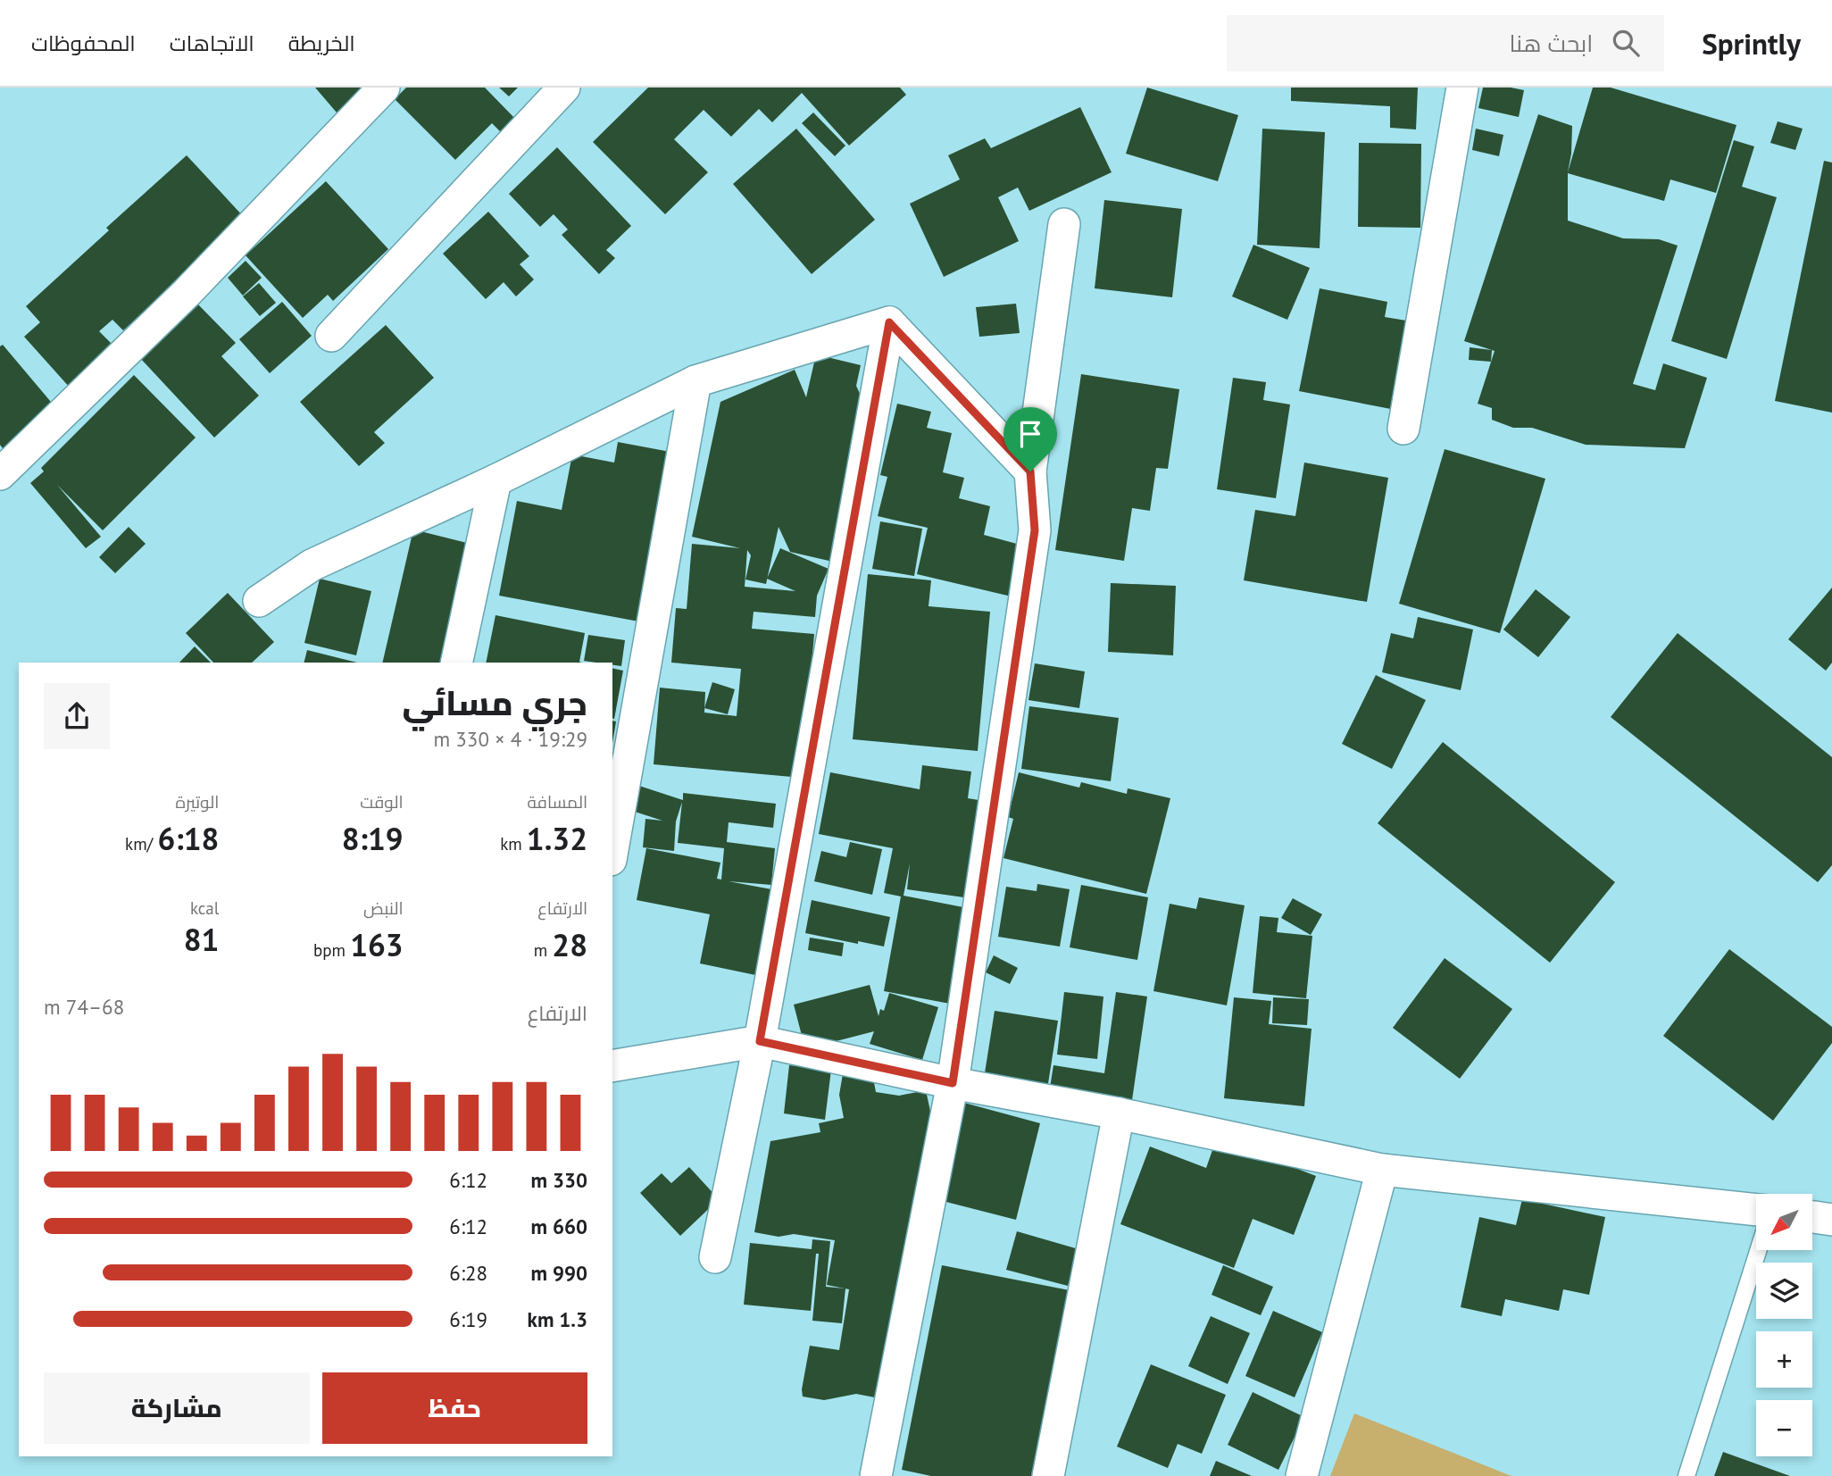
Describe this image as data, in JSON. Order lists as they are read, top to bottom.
{
  "north": "bottom left",
  "page": {
    "header": "Sprintly",
    "search": "ابحث هنا",
    "nav": ["الخريطة", "الاتجاهات", "المحفوظات"],
    "heading": ["جري مسائي", "19:29 · 4 × 330 m"],
    "stats": [
      ["المسافة", "1.32 km"],
      ["الوقت", "8:19"],
      ["الوتيرة", "6:18 /km"],
      ["الارتفاع", "28 m"],
      ["النبض", "163 bpm"],
      ["kcal", "81"]
    ],
    "chart": ["الارتفاع", "68–74 m"],
    "list": [
      {
        "name": "330 m",
        "note": "6:12"
      },
      {
        "name": "660 m",
        "note": "6:12"
      },
      {
        "name": "990 m",
        "note": "6:28"
      },
      {
        "name": "1.3 km",
        "note": "6:19"
      }
    ],
    "map_buttons": ["+", "−"],
    "buttons": ["حفظ", "مشاركة"]
  }
}
